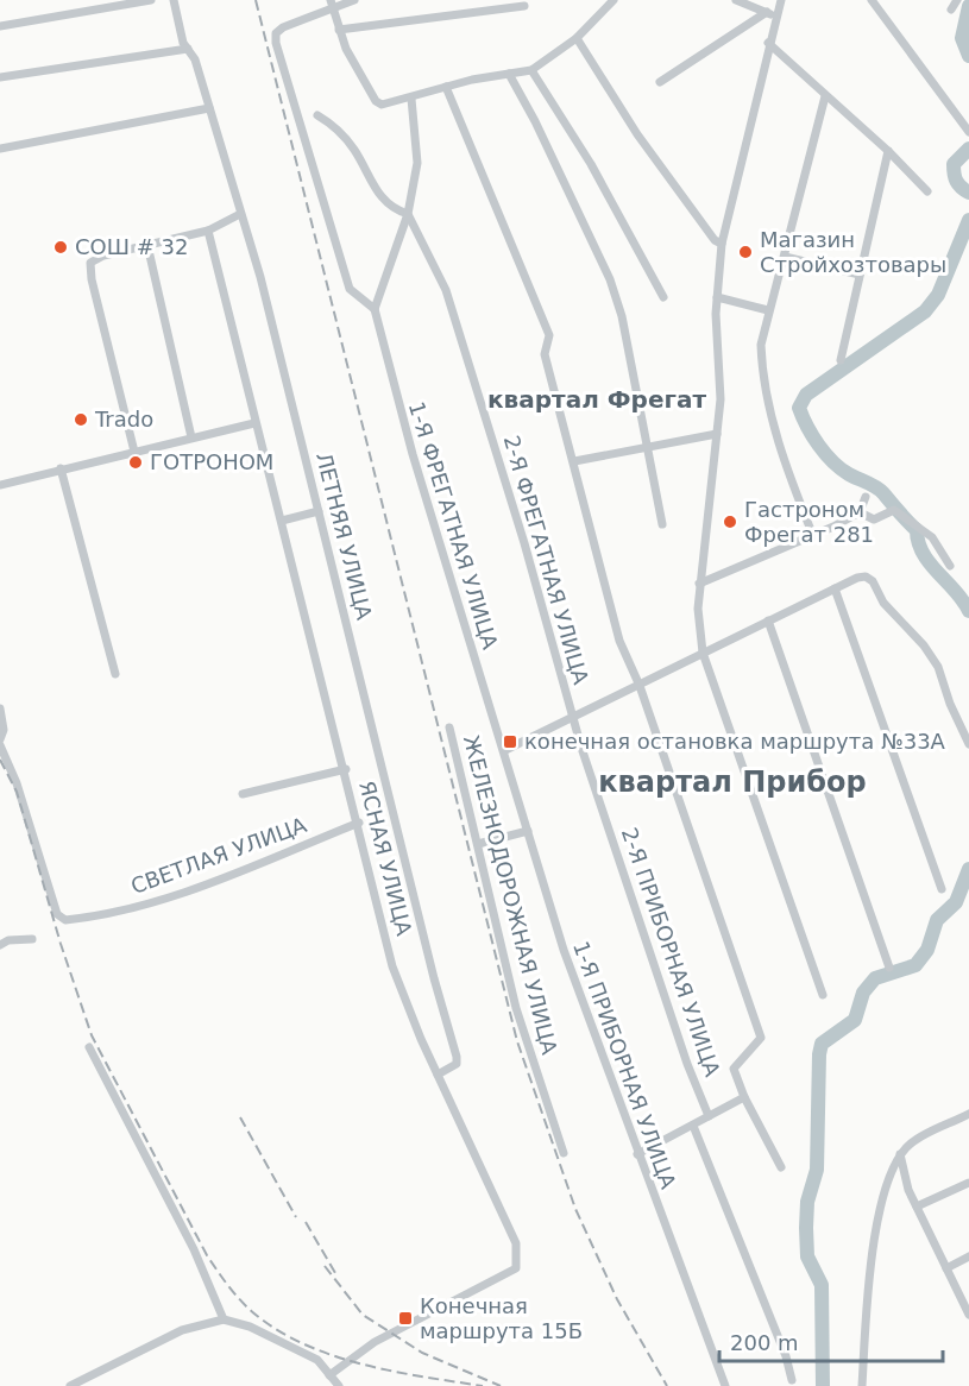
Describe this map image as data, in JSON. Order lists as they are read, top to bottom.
{
  "streets": {
    "street": [
      "1-Я ФРЕГАТНАЯ УЛИЦА",
      "ЛЕТНЯЯ УЛИЦА",
      "2-Я ФРЕГАТНАЯ УЛИЦА",
      "СВЕТЛАЯ УЛИЦА",
      "ЯСНАЯ УЛИЦА",
      "ЖЕЛЕЗНОДОРОЖНАЯ УЛИЦА",
      "2-Я ПРИБОРНАЯ УЛИЦА",
      "1-Я ПРИБОРНАЯ УЛИЦА"
    ]
  },
  "crossings": [
    ["1-Я ФРЕГАТНАЯ УЛИЦА", "1-Я ПРИБОРНАЯ УЛИЦА"],
    ["ЛЕТНЯЯ УЛИЦА", "ЯСНАЯ УЛИЦА"],
    ["2-Я ФРЕГАТНАЯ УЛИЦА", "2-Я ПРИБОРНАЯ УЛИЦА"],
    ["СВЕТЛАЯ УЛИЦА", "ЯСНАЯ УЛИЦА"]
  ],
  "districts": ["квартал Фрегат", "квартал Прибор"],
  "places": {
    "other": [
      "СОШ # 32",
      "Магазин Стройхозтовары",
      "Trado",
      "ГОТРОНОМ",
      "Гастроном Фрегат 281"
    ],
    "transit": ["конечная остановка маршрута №33А", "Конечная маршрута 15Б"]
  },
  "scale_bar": "200 m"
}
